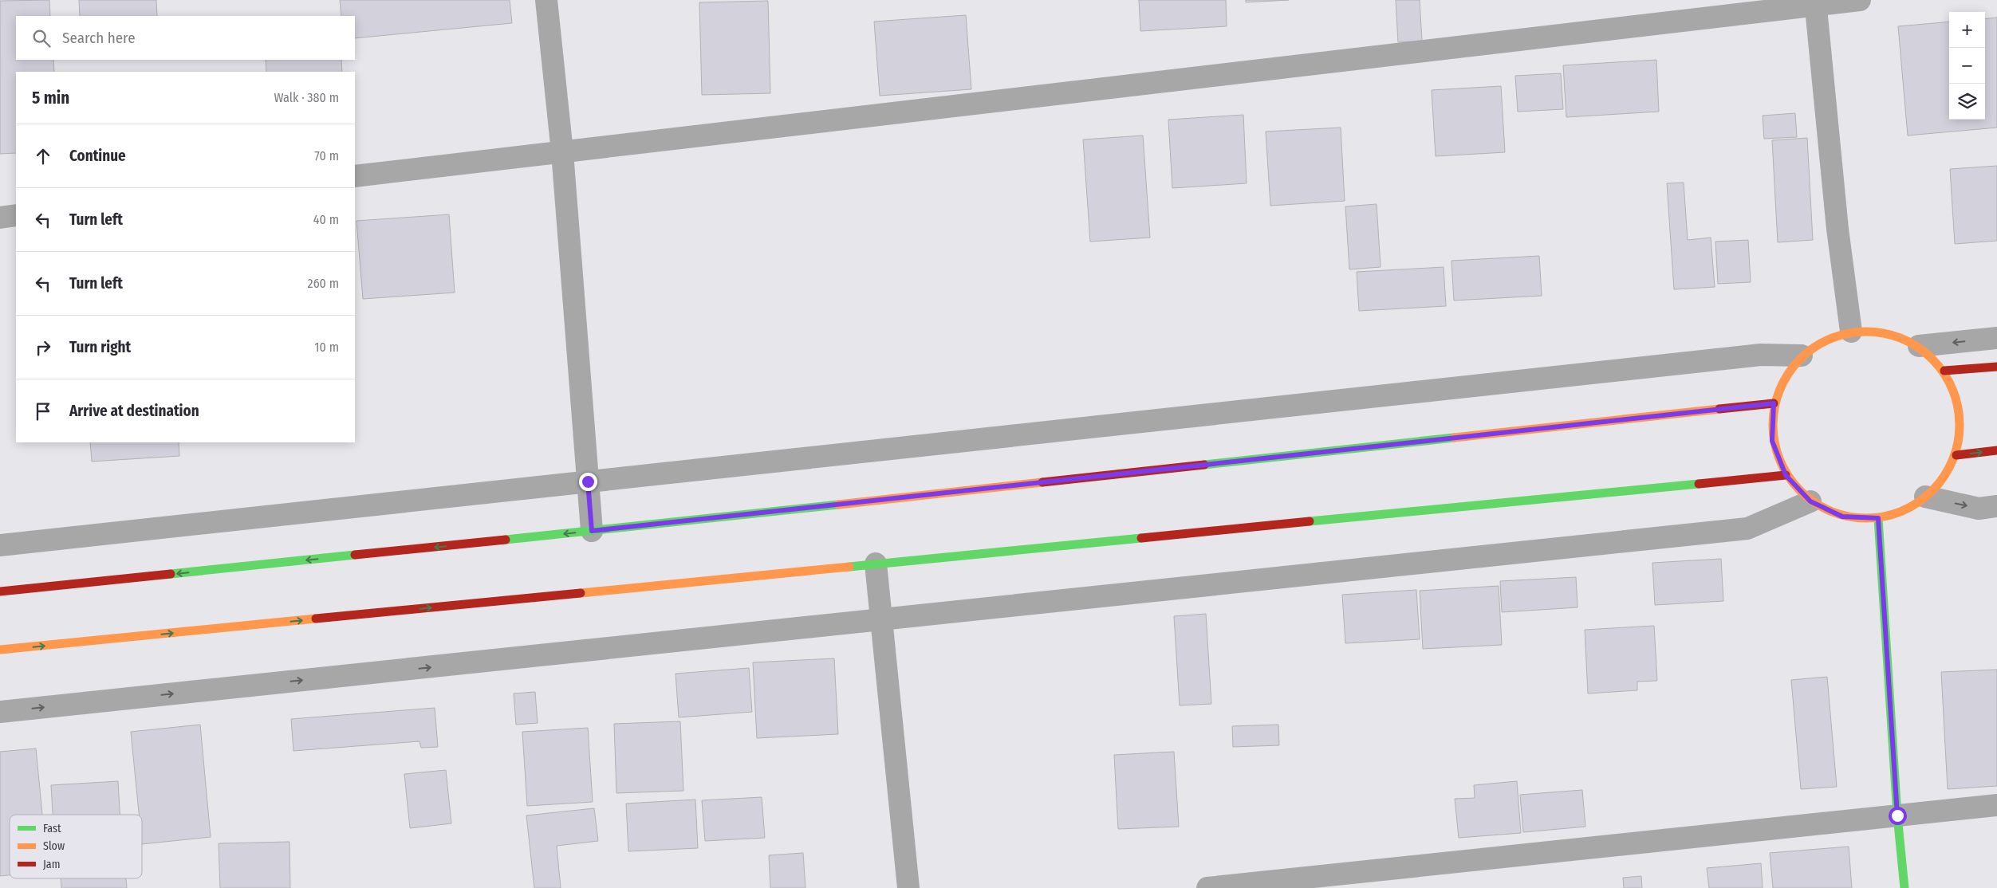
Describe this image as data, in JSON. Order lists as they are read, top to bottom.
{
  "legend": ["Fast", "Slow", "Jam"],
  "page": {
    "map_buttons": ["+", "−"],
    "search": "Search here",
    "heading": ["5 min", "Walk · 380 m"],
    "list": [
      ["Continue", "70 m"],
      ["Turn left", "40 m"],
      ["Turn left", "260 m"],
      ["Turn right", "10 m"],
      "Arrive at destination"
    ]
  }
}
